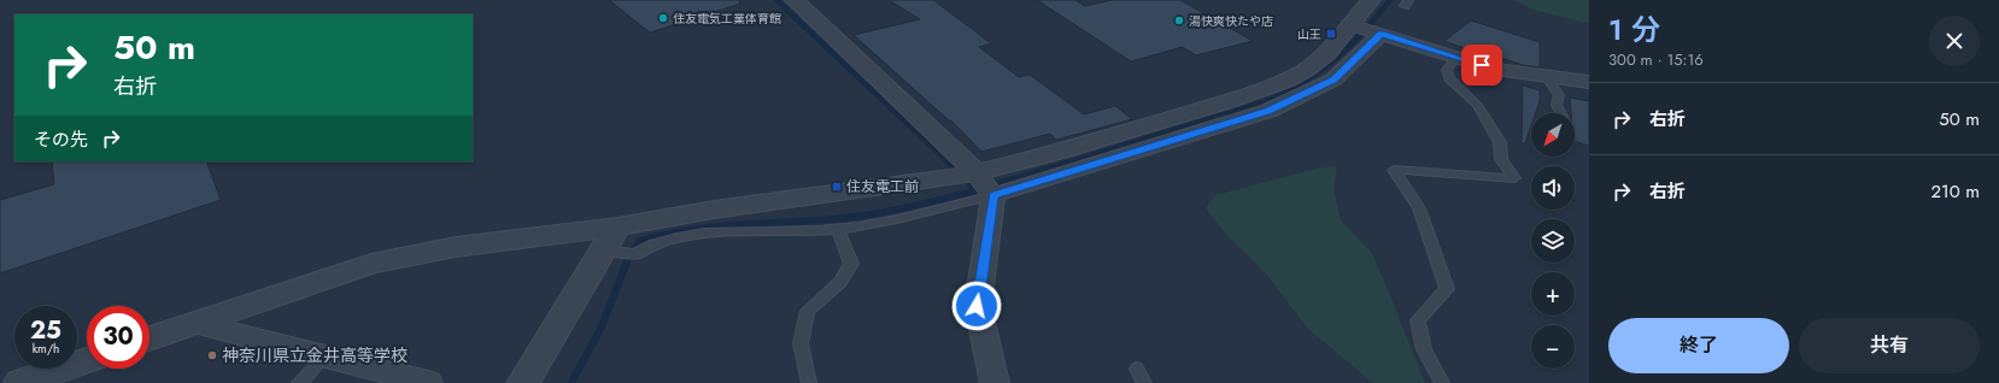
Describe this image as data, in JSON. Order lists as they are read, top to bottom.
{
  "places": {
    "other": ["住友電気工業体育館", "湯快爽快たや店", "神奈川県立金井高等学校"],
    "transit": ["山王", "住友電工前"]
  },
  "north": "bottom left",
  "page": {
    "heading": ["1 分", "300 m · 15:16"],
    "turn": ["50 m", "右折"],
    "list": [
      {
        "name": "右折",
        "value": "50 m"
      },
      {
        "name": "右折",
        "value": "210 m"
      }
    ],
    "map_buttons": ["+", "−"],
    "then": "その先",
    "speed": "25 km/h",
    "limit": "30",
    "buttons": ["終了", "共有"]
  }
}
